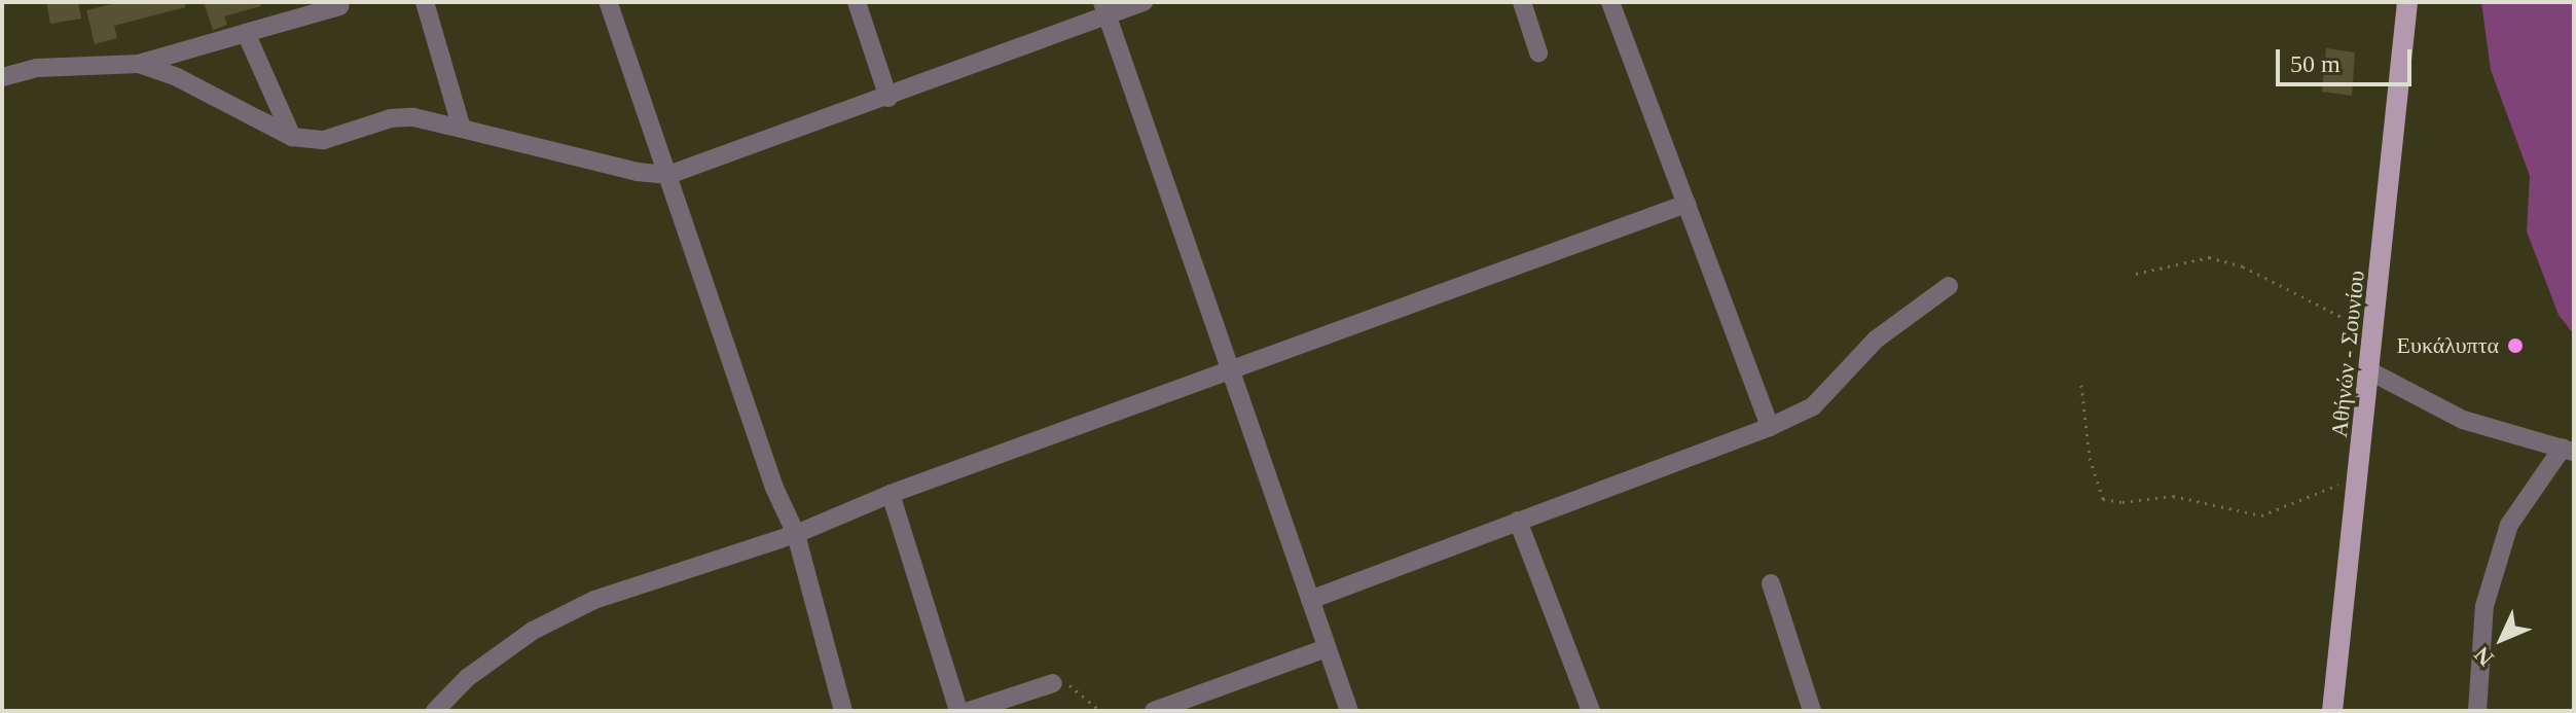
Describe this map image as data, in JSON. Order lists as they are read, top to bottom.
{
  "streets": {
    "main road": ["Αθήνών - Σουνίου"]
  },
  "places": ["Ευκάλυπτα"],
  "scale_bar": "50 m",
  "north": "bottom left"
}
